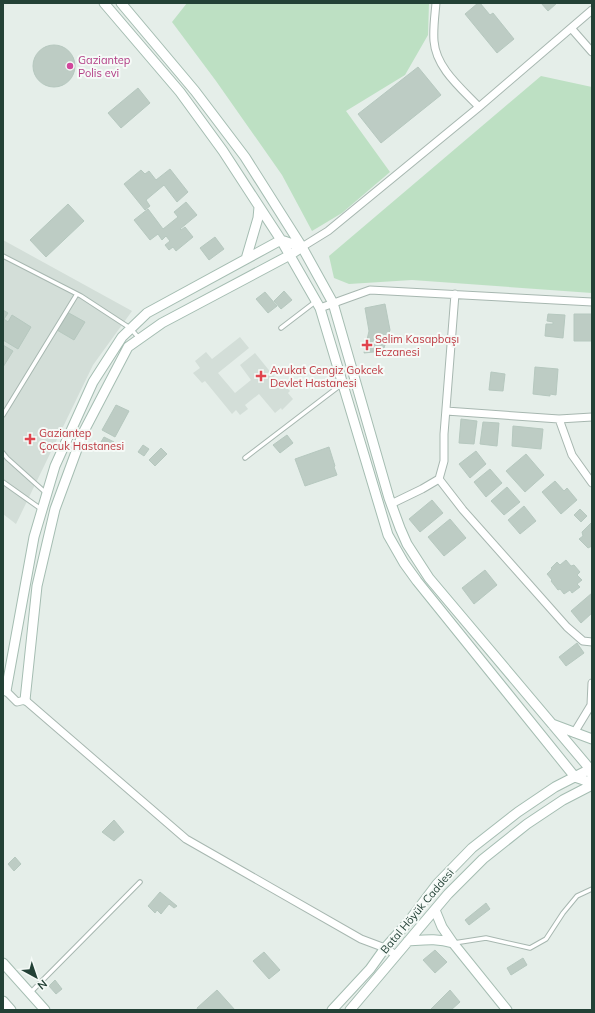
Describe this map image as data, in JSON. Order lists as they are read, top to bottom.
{
  "streets": {
    "street": ["Batal Höyük Caddesi"]
  },
  "places": {
    "other": ["Gaziantep Polis evi"],
    "health": ["Selim Kasapbaşı Eczanesi", "Avukat Cengiz Gokcek Devlet Hastanesi", "Gaziantep Çocuk Hastanesi"]
  },
  "north": "bottom right"
}
